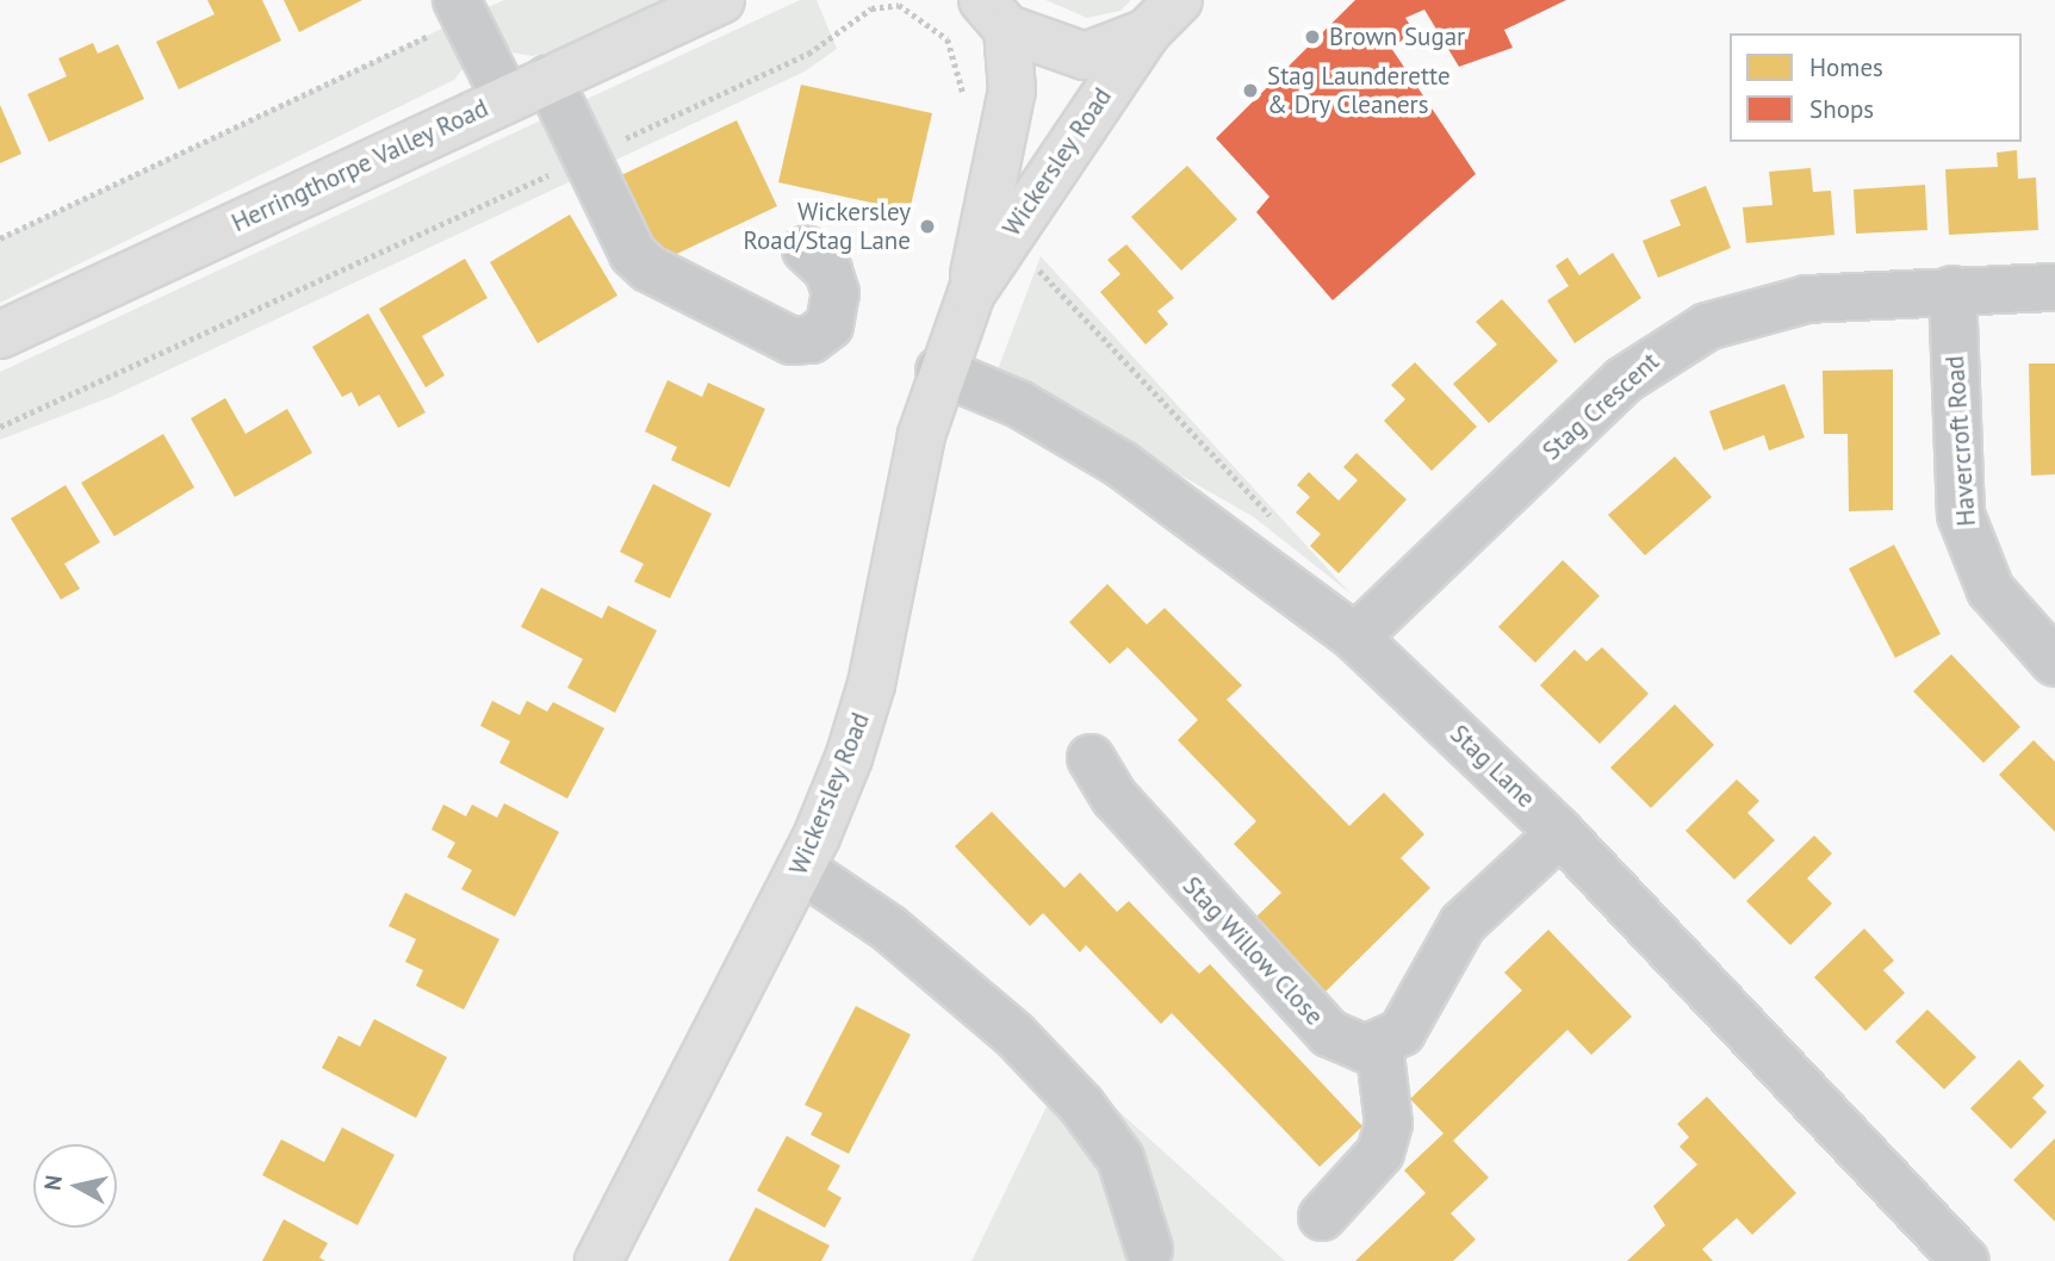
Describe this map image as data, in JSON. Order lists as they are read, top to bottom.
{
  "streets": {
    "main road": ["Wickersley Road", "Herringthorpe Valley Road"],
    "street": [
      "Stag Crescent",
      "Havercroft Road",
      "Stag Lane",
      "Stag Willow Close"
    ]
  },
  "crossings": [
    ["Wickersley Road", "Stag Lane"],
    ["Stag Crescent", "Havercroft Road"],
    ["Stag Crescent", "Stag Lane"]
  ],
  "places": ["Brown Sugar", "Stag Launderette & Dry Cleaners", "Wickersley Road/Stag Lane"],
  "legend": ["Homes", "Shops"],
  "north": "left"
}
